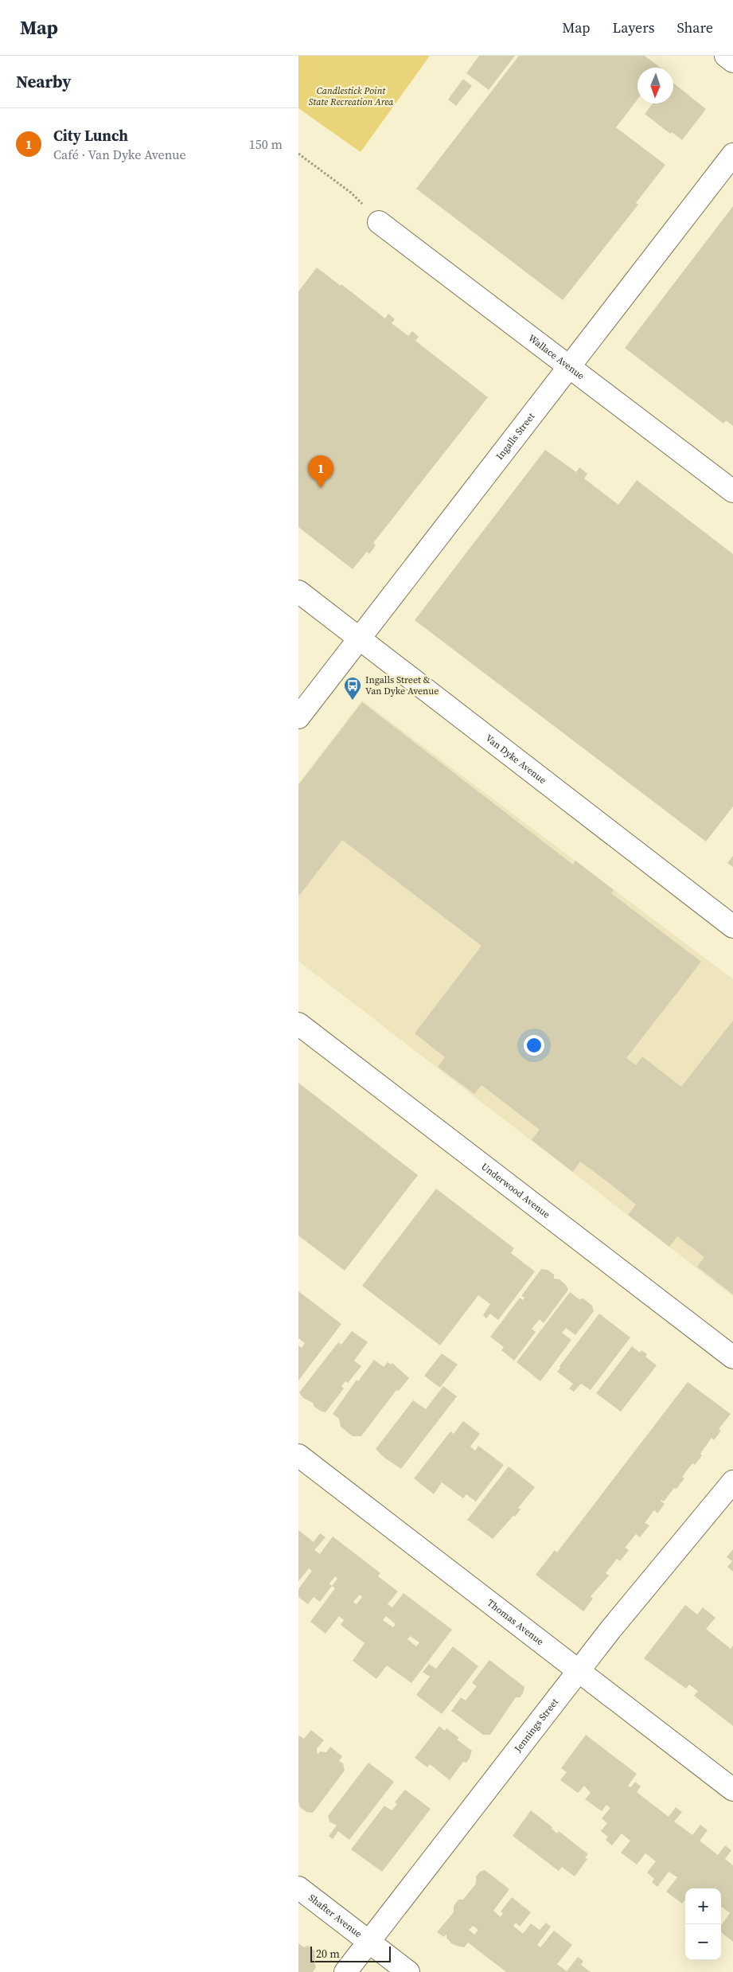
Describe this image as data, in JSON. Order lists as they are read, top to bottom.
{
  "streets": {
    "street": [
      "Wallace Avenue",
      "Ingalls Street",
      "Van Dyke Avenue",
      "Underwood Avenue",
      "Thomas Avenue",
      "Jennings Street",
      "Shafter Avenue"
    ]
  },
  "crossings": [
    ["Wallace Avenue", "Ingalls Street"],
    ["Ingalls Street", "Van Dyke Avenue"],
    ["Thomas Avenue", "Jennings Street"],
    ["Jennings Street", "Shafter Avenue"]
  ],
  "parks": ["Candlestick Point State Recreation Area"],
  "places": {
    "bus stop": ["Ingalls Street & Van Dyke Avenue"]
  },
  "scale_bar": "20 m",
  "north": "bottom",
  "page": {
    "header": "Map",
    "nav": ["Map", "Layers", "Share"],
    "heading": "Nearby",
    "list": [
      {
        "mark": "1",
        "name": "City Lunch",
        "note": "Café · Van Dyke Avenue",
        "value": "150 m"
      }
    ],
    "pins": "1",
    "map_buttons": ["+", "−"],
    "scale": "20 m"
  }
}
